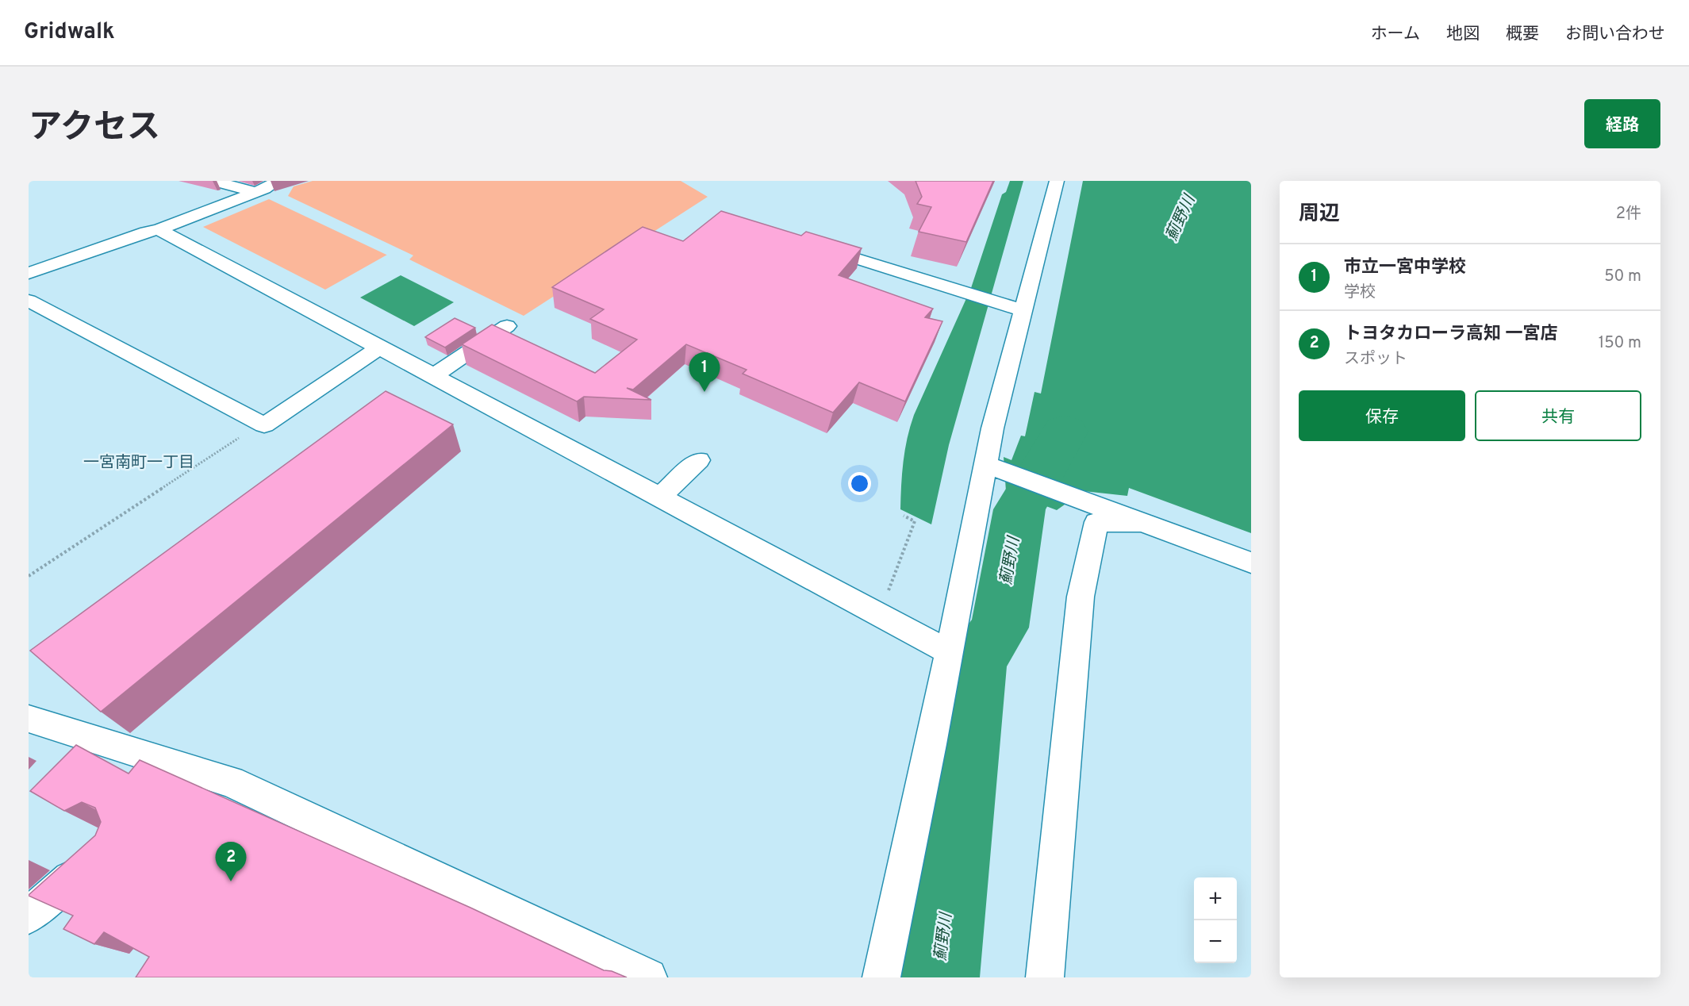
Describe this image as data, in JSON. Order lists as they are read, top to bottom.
{
  "districts": ["一宮南町一丁目"],
  "water": ["薊野川"],
  "page": {
    "header": "Gridwalk",
    "nav": [
      "ホーム",
      "地図",
      "概要",
      "お問い合わせ"
    ],
    "title": "アクセス",
    "buttons": [
      "経路",
      ["保存", "共有"]
    ],
    "heading": ["周辺", "2件"],
    "list": [
      {
        "mark": "1",
        "name": "市立一宮中学校",
        "note": "学校",
        "value": "50 m"
      },
      {
        "mark": "2",
        "name": "トヨタカローラ高知 一宮店",
        "note": "スポット",
        "value": "150 m"
      }
    ],
    "pins": ["1", "2"],
    "map_buttons": ["+", "−"]
  }
}
